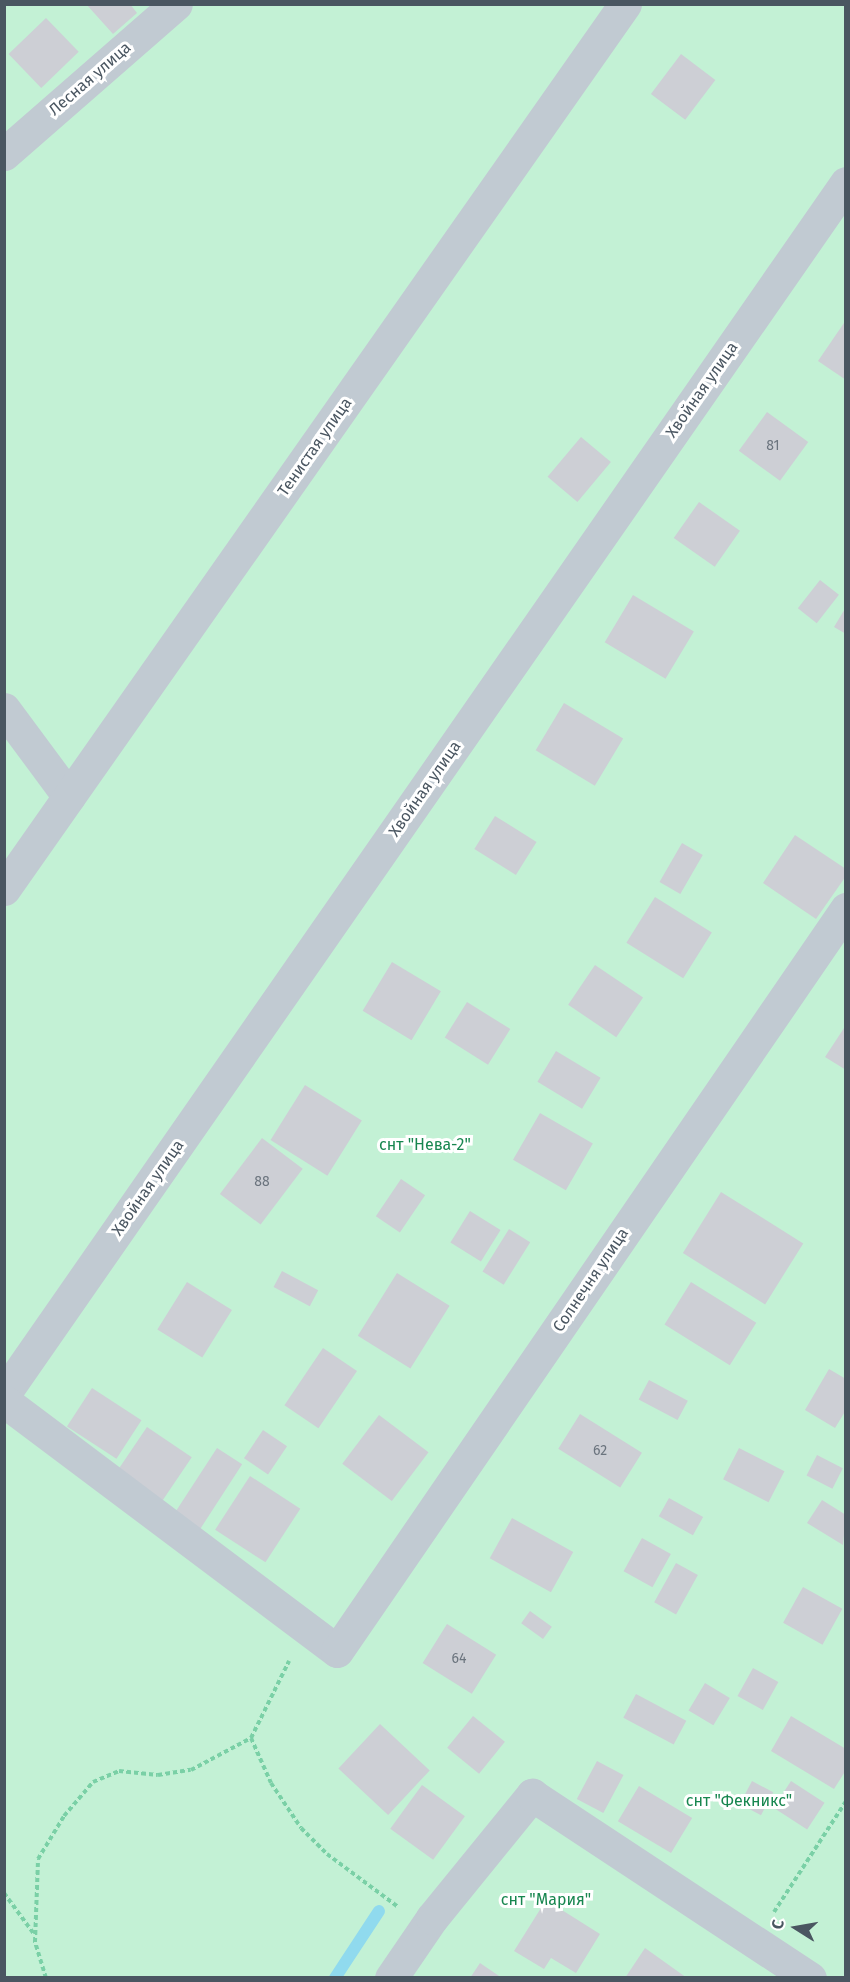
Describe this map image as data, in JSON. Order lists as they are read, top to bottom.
{
  "streets": {
    "street": [
      "Лесная улица",
      "Хвойная улица",
      "Тенистая улица",
      "Солнечня улица"
    ]
  },
  "parks": ["снт \"Нева-2\"", "снт \"Фекникс\"", "снт \"Мария\""],
  "house_numbers": [
    "81",
    "88",
    "62",
    "64"
  ],
  "north": "left"
}
